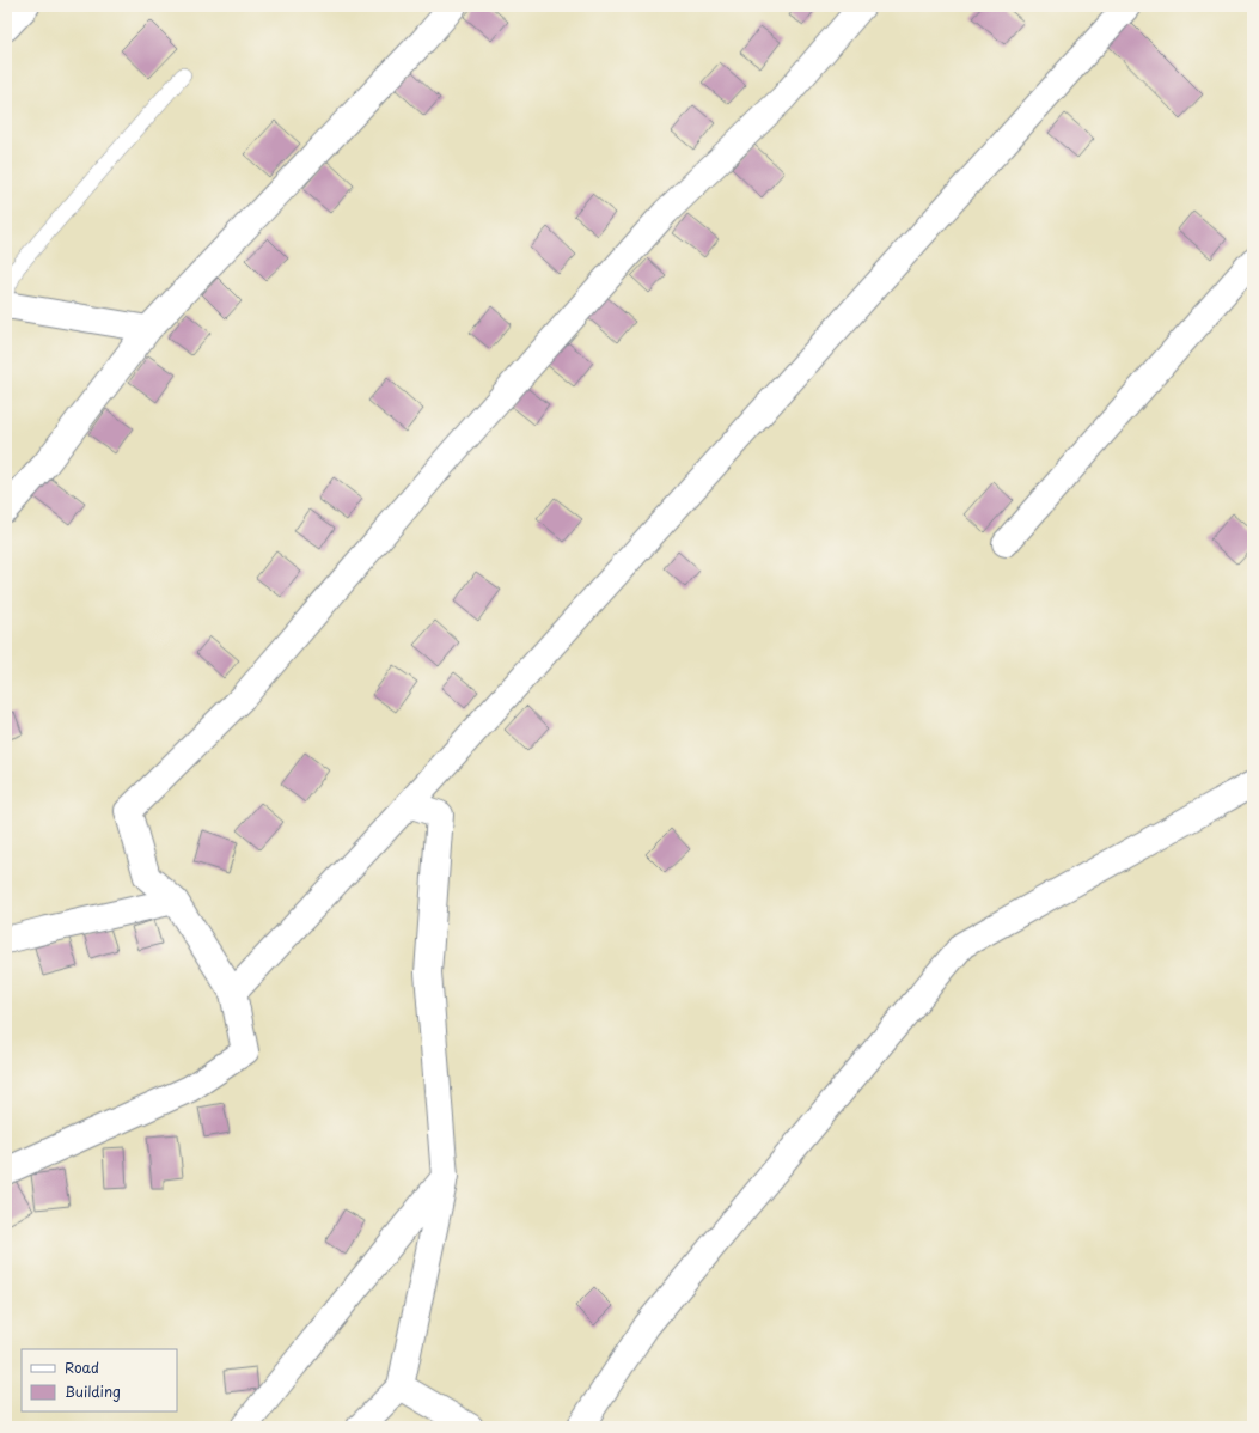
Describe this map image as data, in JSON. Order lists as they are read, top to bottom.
{
  "legend": ["Road", "Building"]
}
